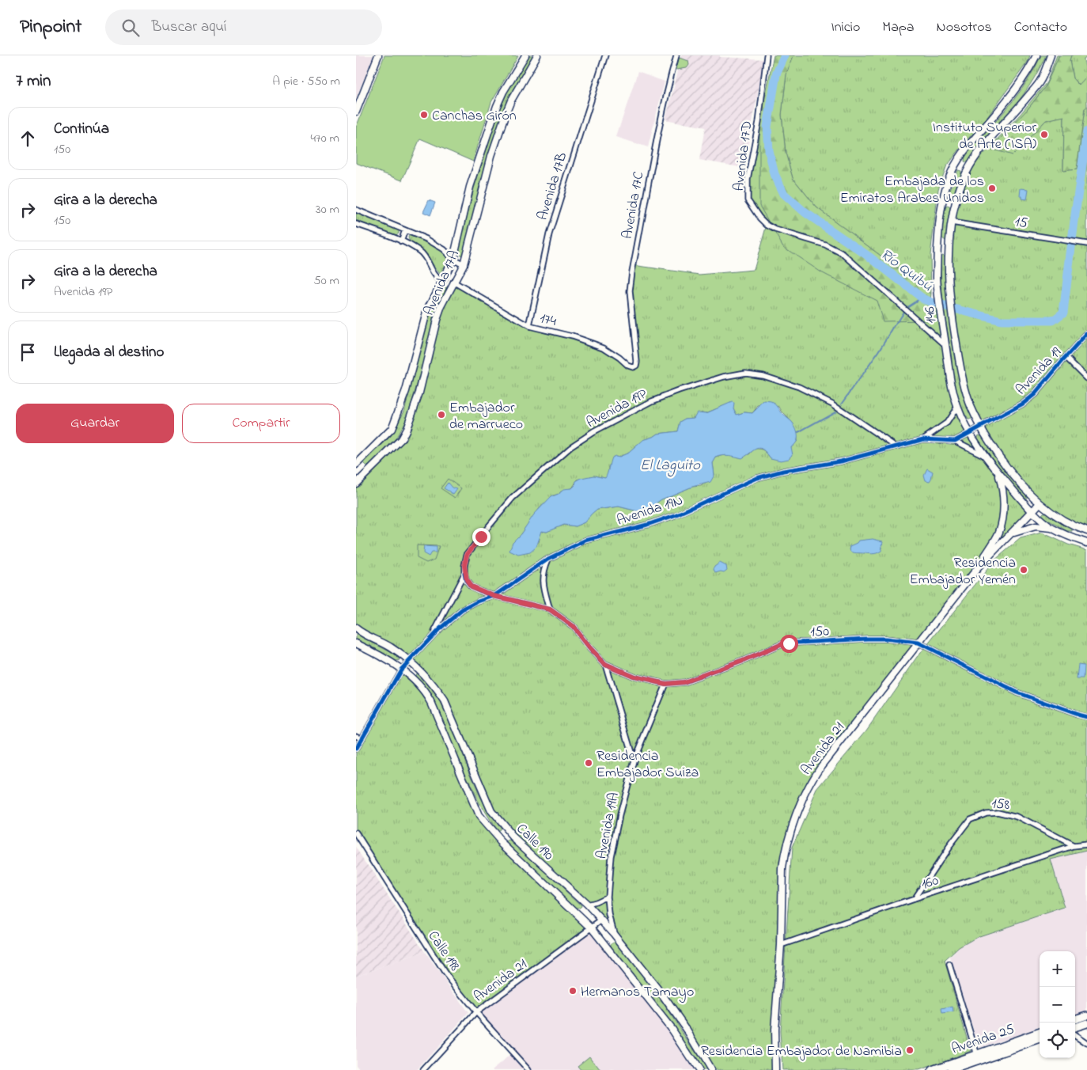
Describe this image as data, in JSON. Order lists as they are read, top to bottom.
{
  "streets": {
    "main road": [
      "Avenida 17A",
      "146",
      "Avenida 21",
      "Calle 190",
      "Avenida 25"
    ],
    "street": [
      "Avenida 17D",
      "Avenida 17B",
      "Avenida 17C",
      "15",
      "174",
      "Avenida 19",
      "Avenida 19P",
      "Avenida 19N",
      "150",
      "158",
      "Avenida 19A",
      "160",
      "Calle 198"
    ]
  },
  "crossings": [
    ["Avenida 17D", "146"],
    ["Avenida 17B", "174"],
    ["Avenida 17C", "174"],
    ["15", "146"],
    ["Avenida 17A", "174"],
    ["146", "Avenida 19"],
    ["146", "Avenida 21"],
    ["Avenida 19P", "Avenida 19N"],
    ["Avenida 19P", "150"],
    ["Avenida 19N", "150"],
    ["150", "Avenida 21"],
    ["150", "Avenida 19A"],
    ["Avenida 21", "Calle 190"],
    ["Avenida 21", "160"],
    ["Avenida 21", "Calle 198"],
    ["158", "160"],
    ["Avenida 19A", "Calle 190"]
  ],
  "water": ["Río Quibú", "El Laguito"],
  "places": [
    "Canchas Girón",
    "Instituto Superior de Arte (ISA)",
    "Embajada de los Emiratos Arabes Unidos",
    "Embajador de marrueco",
    "Residencia Embajador Yemén",
    "Residencia Embajador Suiza",
    "Hermanos Tamayo",
    "Residencia Embajador de Namibia"
  ],
  "page": {
    "header": "Pinpoint",
    "search": "Buscar aquí",
    "nav": [
      "Inicio",
      "Mapa",
      "Nosotros",
      "Contacto"
    ],
    "heading": ["7 min", "A pie · 550 m"],
    "list": [
      ["Continúa", "150", "470 m"],
      ["Gira a la derecha", "150", "30 m"],
      ["Gira a la derecha", "Avenida 19P", "50 m"],
      "Llegada al destino"
    ],
    "buttons": ["Guardar", "Compartir"],
    "map_buttons": ["+", "−"]
  }
}
